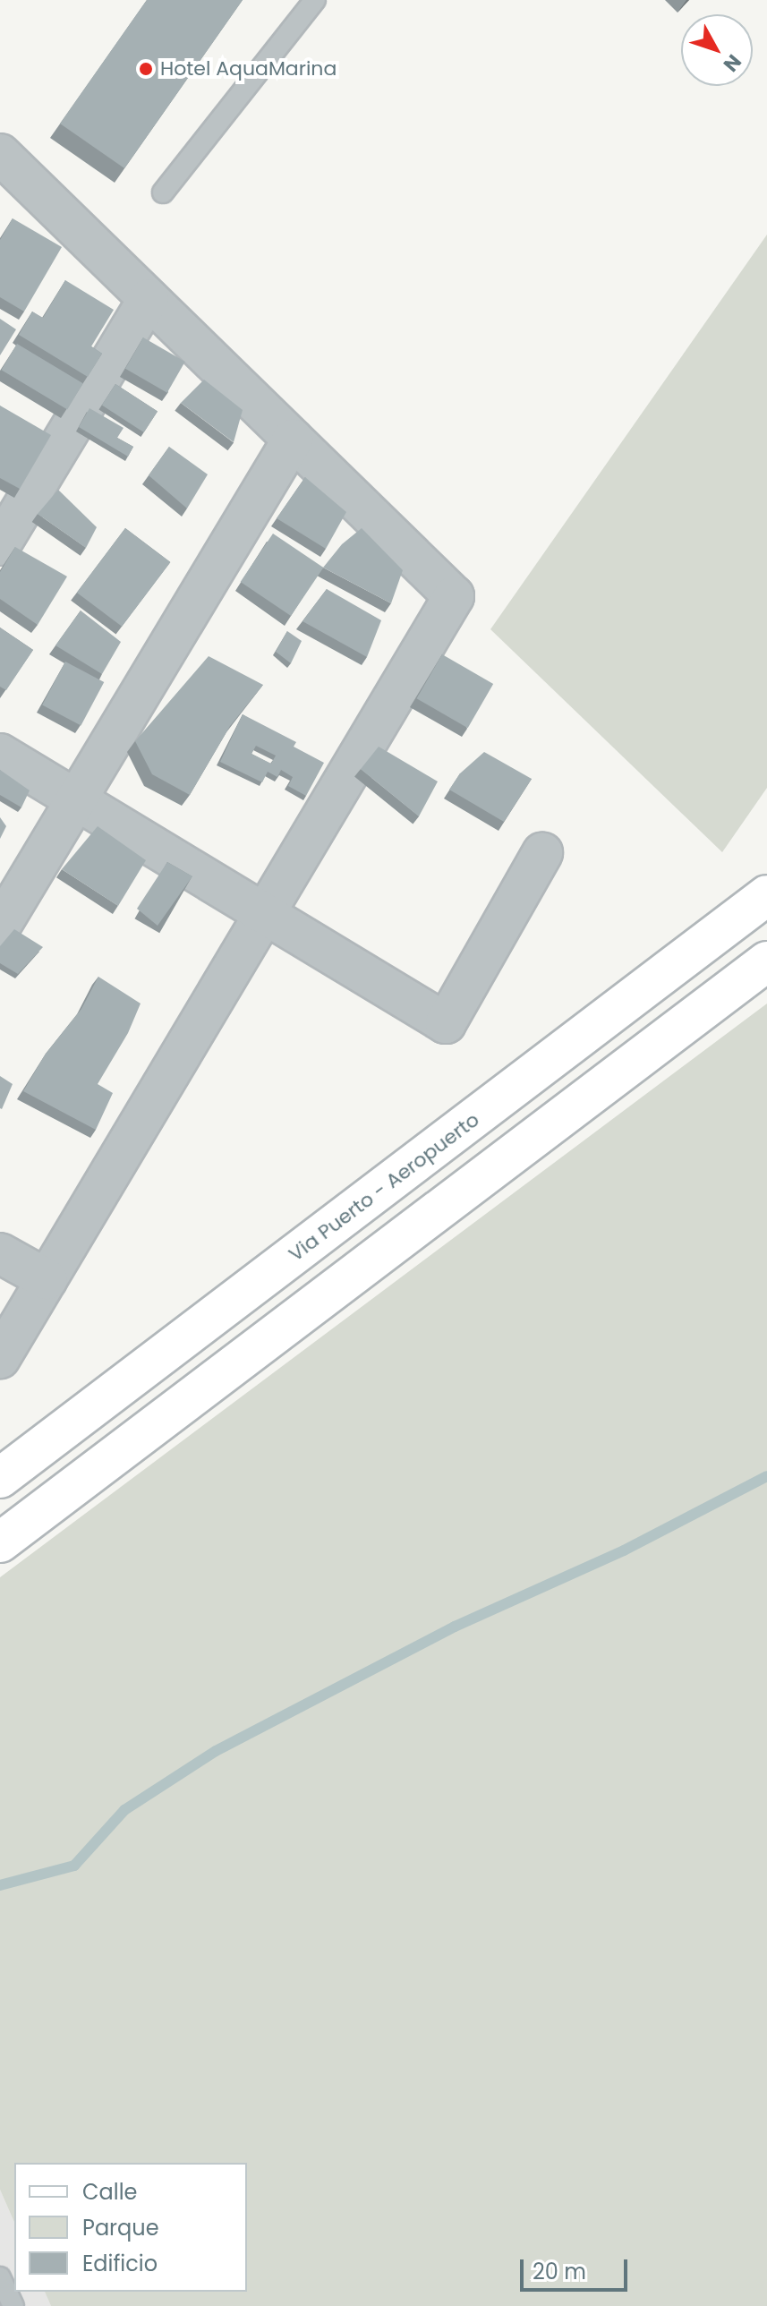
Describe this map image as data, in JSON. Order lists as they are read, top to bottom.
{
  "streets": {
    "main road": ["Via Puerto - Aeropuerto"]
  },
  "places": ["Hotel AquaMarina"],
  "legend": ["Calle", "Parque", "Edificio"],
  "scale_bar": "20 m",
  "north": "bottom right"
}
